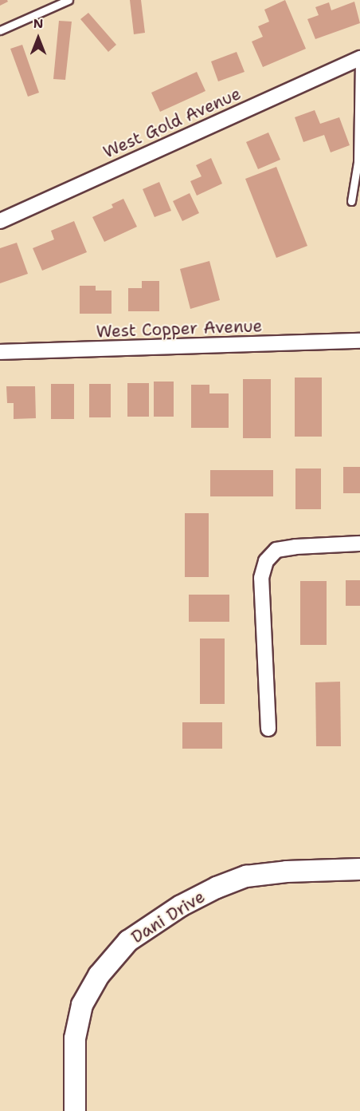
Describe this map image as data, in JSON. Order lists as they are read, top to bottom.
{
  "streets": {
    "street": ["West Gold Avenue", "West Copper Avenue", "Dani Drive"]
  },
  "north": "top"
}
